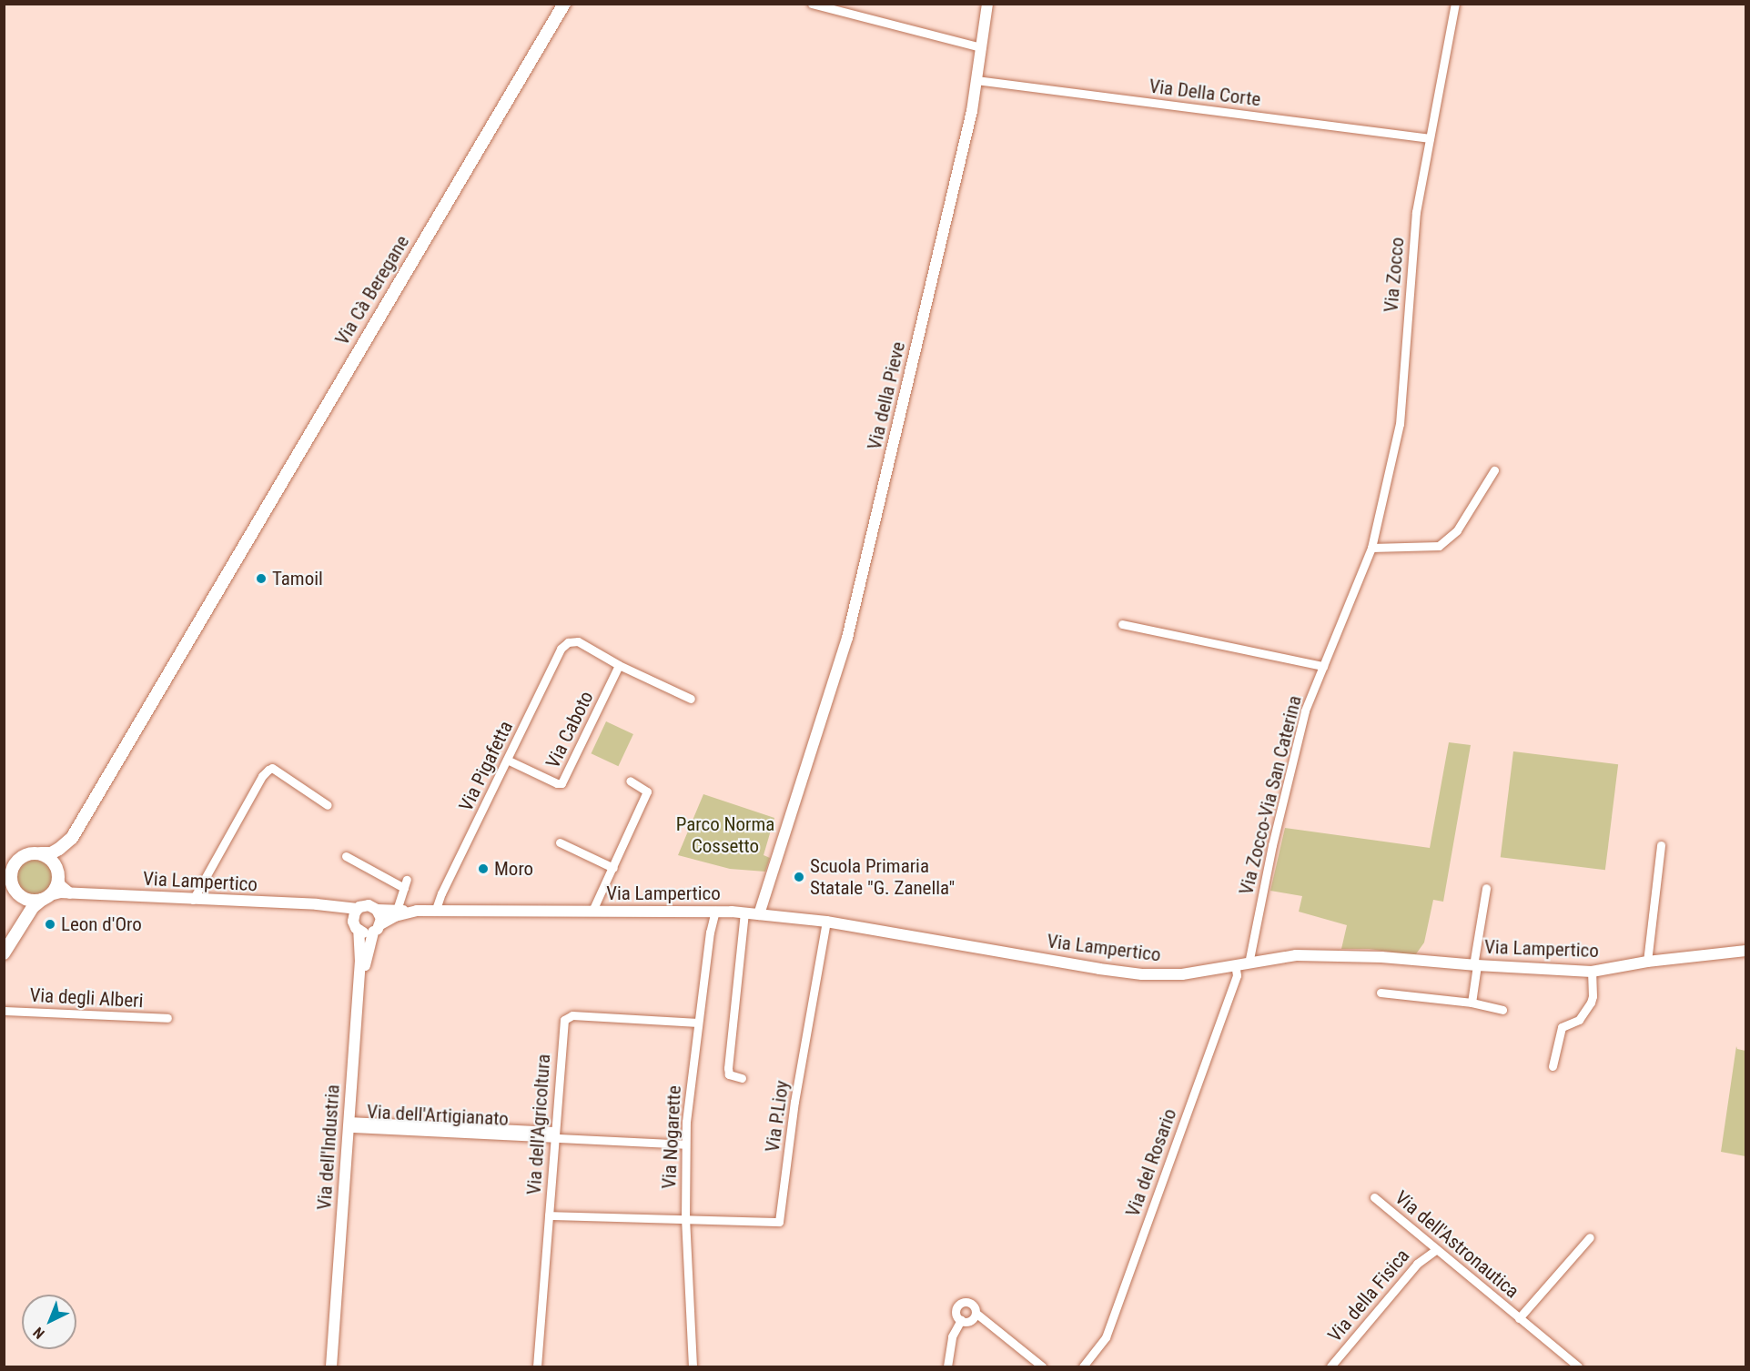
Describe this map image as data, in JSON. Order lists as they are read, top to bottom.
{
  "streets": {
    "main road": ["Via Cà Beregane"],
    "street": [
      "Via Della Corte",
      "Via Zocco",
      "Via della Pieve",
      "Via Caboto",
      "Via Pigafetta",
      "Via Zocco-Via San Caterina",
      "Via Lampertico",
      "Via degli Alberi",
      "Via dell'Artigianato",
      "Via P.Lioy",
      "Via dell'Agricoltura",
      "Via Nogarette",
      "Via dell'Industria",
      "Via del Rosario",
      "Via dell'Astronautica",
      "Via della Fisica"
    ]
  },
  "crossings": [
    ["Via Della Corte", "Via Zocco"],
    ["Via Della Corte", "Via della Pieve"],
    ["Via Zocco", "Via Zocco-Via San Caterina"],
    ["Via Cà Beregane", "Via Lampertico"],
    ["Via della Pieve", "Via Lampertico"],
    ["Via Caboto", "Via Pigafetta"],
    ["Via Pigafetta", "Via Lampertico"],
    ["Via Zocco-Via San Caterina", "Via Lampertico"],
    ["Via Lampertico", "Via P.Lioy"],
    ["Via Lampertico", "Via Nogarette"],
    ["Via Lampertico", "Via dell'Industria"],
    ["Via Lampertico", "Via del Rosario"],
    ["Via dell'Artigianato", "Via dell'Agricoltura"],
    ["Via dell'Artigianato", "Via Nogarette"],
    ["Via dell'Artigianato", "Via dell'Industria"],
    ["Via P.Lioy", "Via Nogarette"],
    ["Via dell'Agricoltura", "Via Nogarette"],
    ["Via dell'Astronautica", "Via della Fisica"]
  ],
  "parks": ["Parco Norma Cossetto"],
  "places": [
    "Tamoil",
    "Moro",
    "Scuola Primaria Statale \"G. Zanella\"",
    "Leon d'Oro"
  ],
  "north": "bottom left"
}
